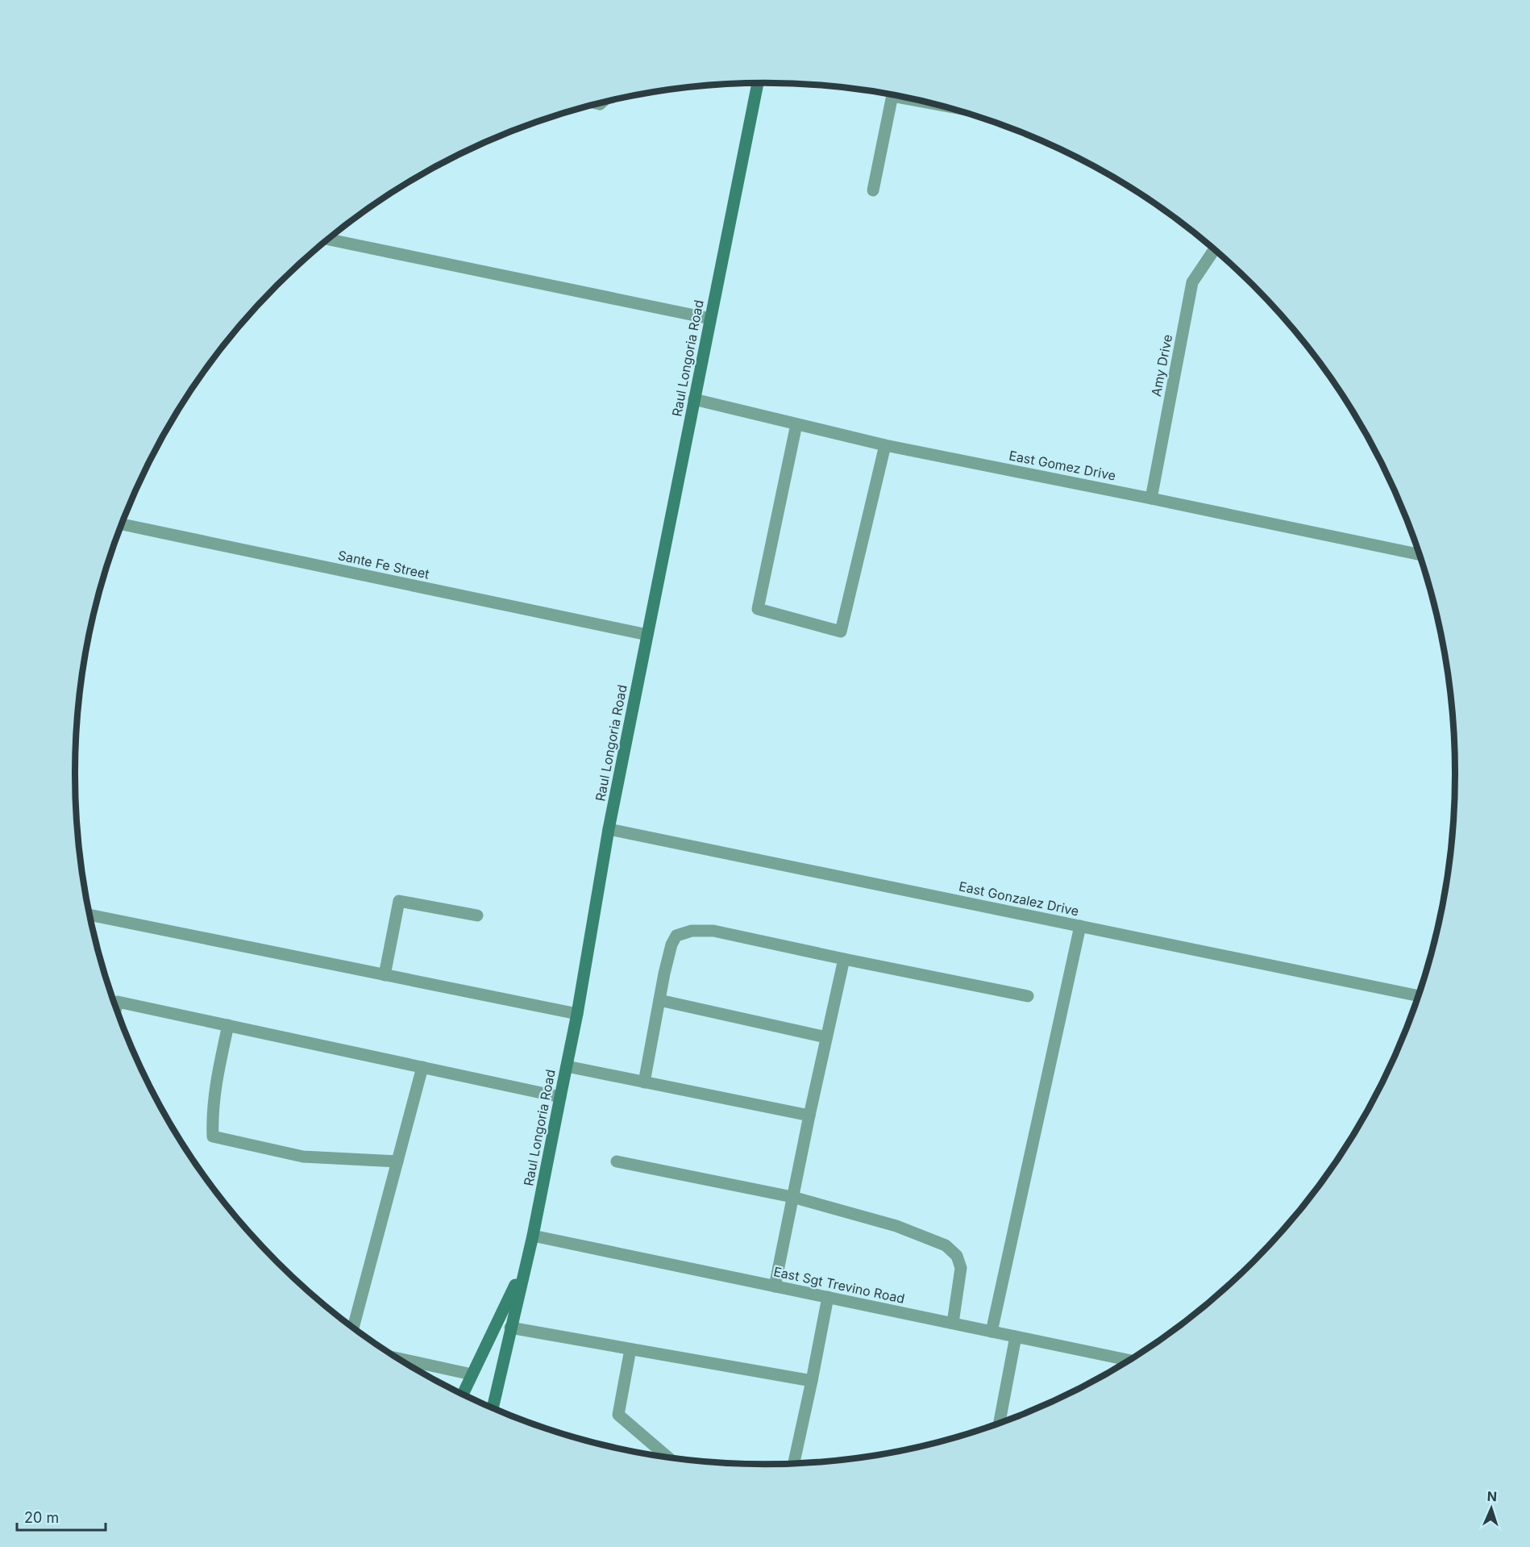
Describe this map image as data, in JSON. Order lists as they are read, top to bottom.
{
  "streets": {
    "main road": ["Raul Longoria Road"],
    "street": [
      "Amy Drive",
      "East Gomez Drive",
      "Sante Fe Street",
      "East Gonzalez Drive",
      "East Sgt Trevino Road"
    ]
  },
  "crossings": [
    ["Raul Longoria Road", "East Gomez Drive"],
    ["Raul Longoria Road", "Sante Fe Street"],
    ["Raul Longoria Road", "East Gonzalez Drive"],
    ["Raul Longoria Road", "East Sgt Trevino Road"],
    ["Amy Drive", "East Gomez Drive"]
  ],
  "scale_bar": "20 m",
  "north": "top"
}
